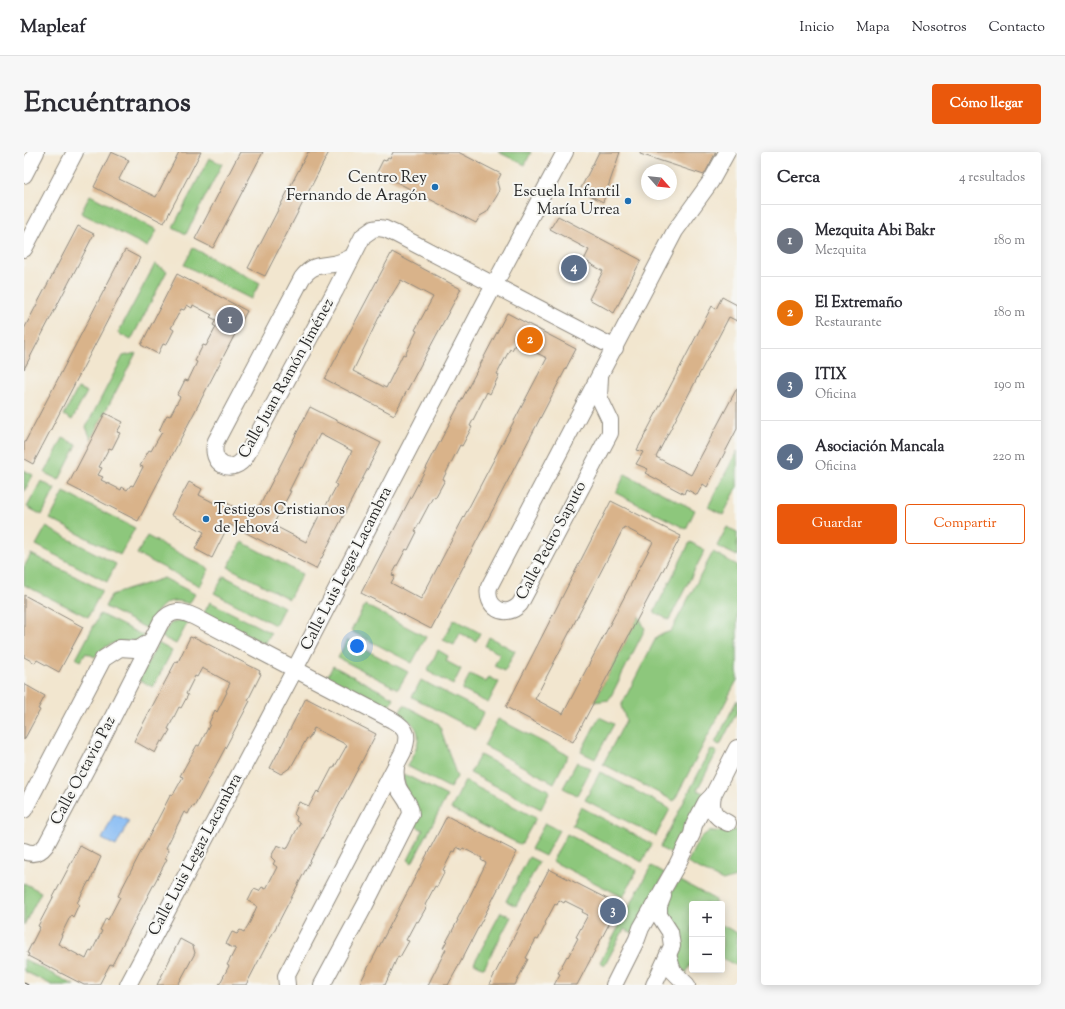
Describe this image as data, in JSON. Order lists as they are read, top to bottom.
{
  "streets": {
    "street": [
      "Calle Juan Ramón Jiménez",
      "Calle Pedro Saputo",
      "Calle Luis Legaz Lacambra",
      "Calle Octavio Paz"
    ]
  },
  "crossings": [
    ["Calle Juan Ramón Jiménez", "Calle Luis Legaz Lacambra"],
    ["Calle Luis Legaz Lacambra", "Calle Octavio Paz"]
  ],
  "places": ["Centro Rey Fernando de Aragón", "Escuela Infantil María Urrea", "Testigos Cristianos de Jehová"],
  "north": "bottom right",
  "page": {
    "header": "Mapleaf",
    "nav": [
      "Inicio",
      "Mapa",
      "Nosotros",
      "Contacto"
    ],
    "title": "Encuéntranos",
    "buttons": [
      "Cómo llegar",
      ["Guardar", "Compartir"]
    ],
    "heading": ["Cerca", "4 resultados"],
    "list": [
      {
        "mark": "1",
        "name": "Mezquita Abi Bakr",
        "note": "Mezquita",
        "value": "180 m"
      },
      {
        "mark": "2",
        "name": "El Extremaño",
        "note": "Restaurante",
        "value": "180 m"
      },
      {
        "mark": "3",
        "name": "ITIX",
        "note": "Oficina",
        "value": "190 m"
      },
      {
        "mark": "4",
        "name": "Asociación Mancala",
        "note": "Oficina",
        "value": "220 m"
      }
    ],
    "pins": [
      "4",
      "1",
      "2",
      "3"
    ],
    "map_buttons": ["+", "−"]
  }
}
